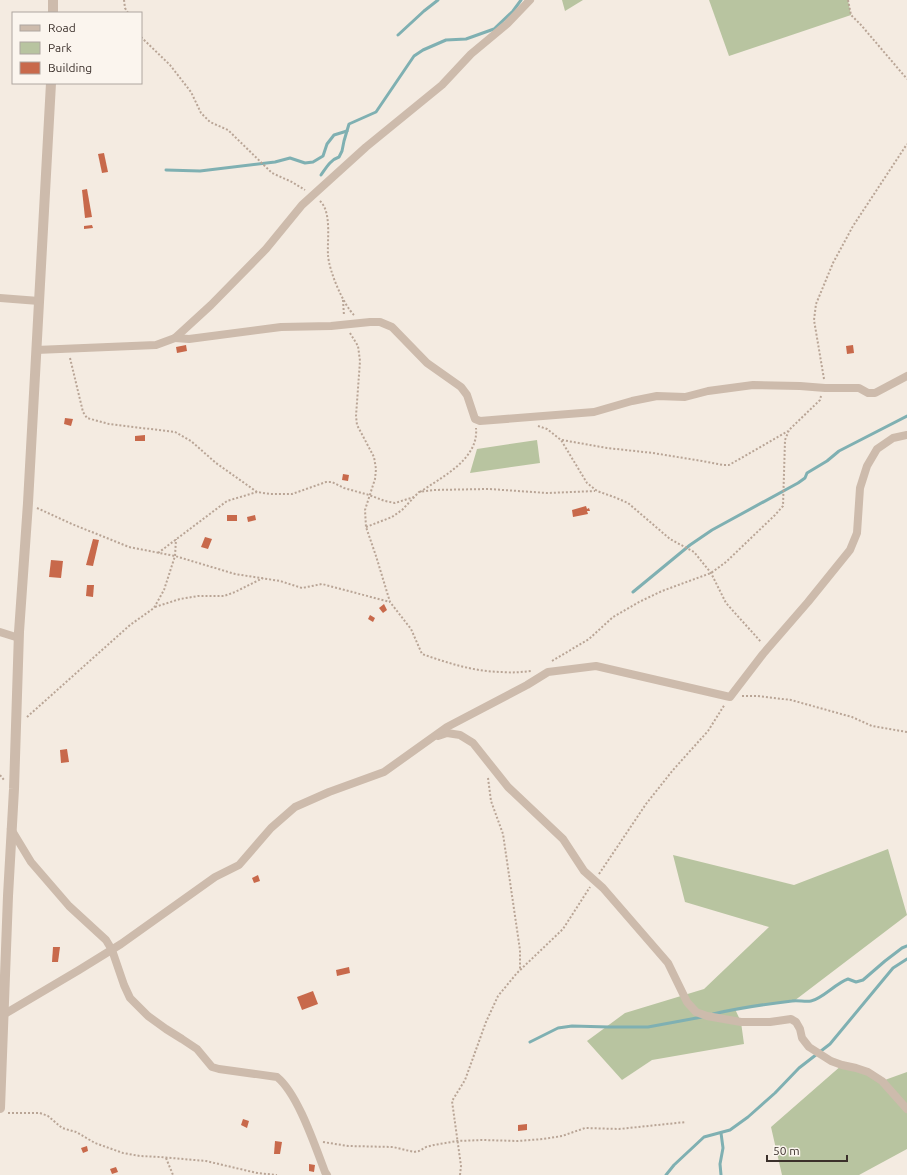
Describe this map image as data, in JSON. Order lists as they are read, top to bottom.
{
  "legend": ["Road", "Park", "Building"],
  "scale_bar": "50 m"
}
